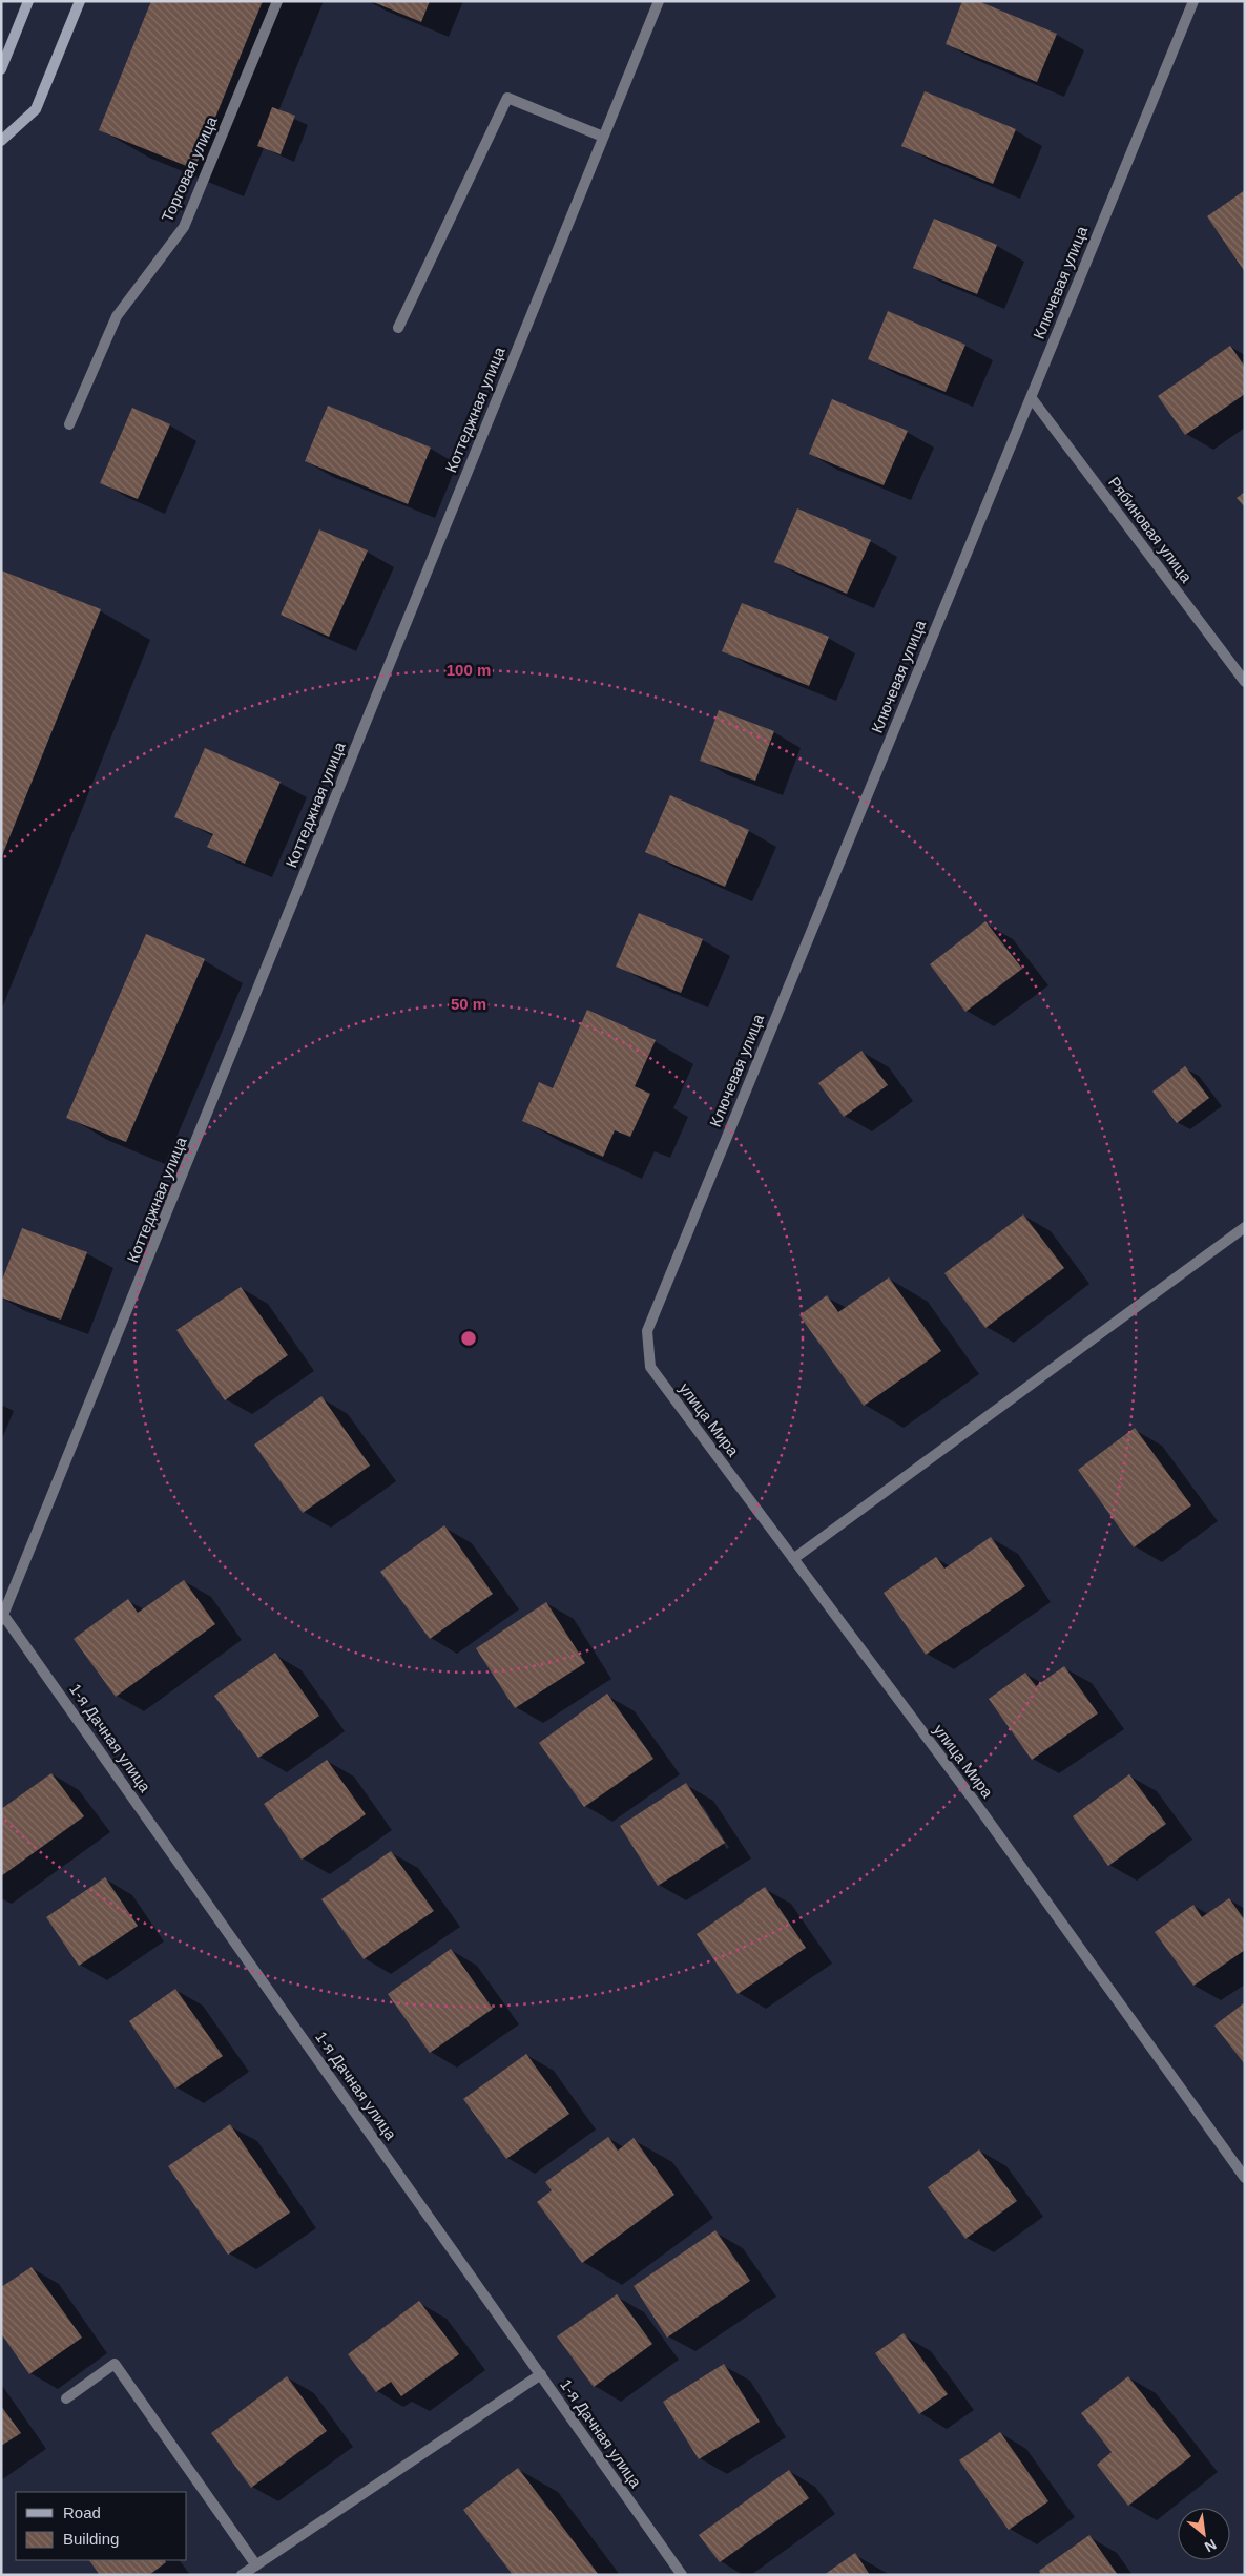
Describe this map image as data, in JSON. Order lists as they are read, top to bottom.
{
  "streets": {
    "street": [
      "Торговая улица",
      "Ключевая улица",
      "Коттеджная улица",
      "Рябиновая улица",
      "улица Мира",
      "1-я Дачная улица"
    ]
  },
  "crossings": [
    ["Ключевая улица", "Рябиновая улица"],
    ["Ключевая улица", "улица Мира"],
    ["Коттеджная улица", "1-я Дачная улица"]
  ],
  "legend": ["Road", "Building"],
  "north": "bottom right",
  "rings": ["100 m", "50 m"]
}
